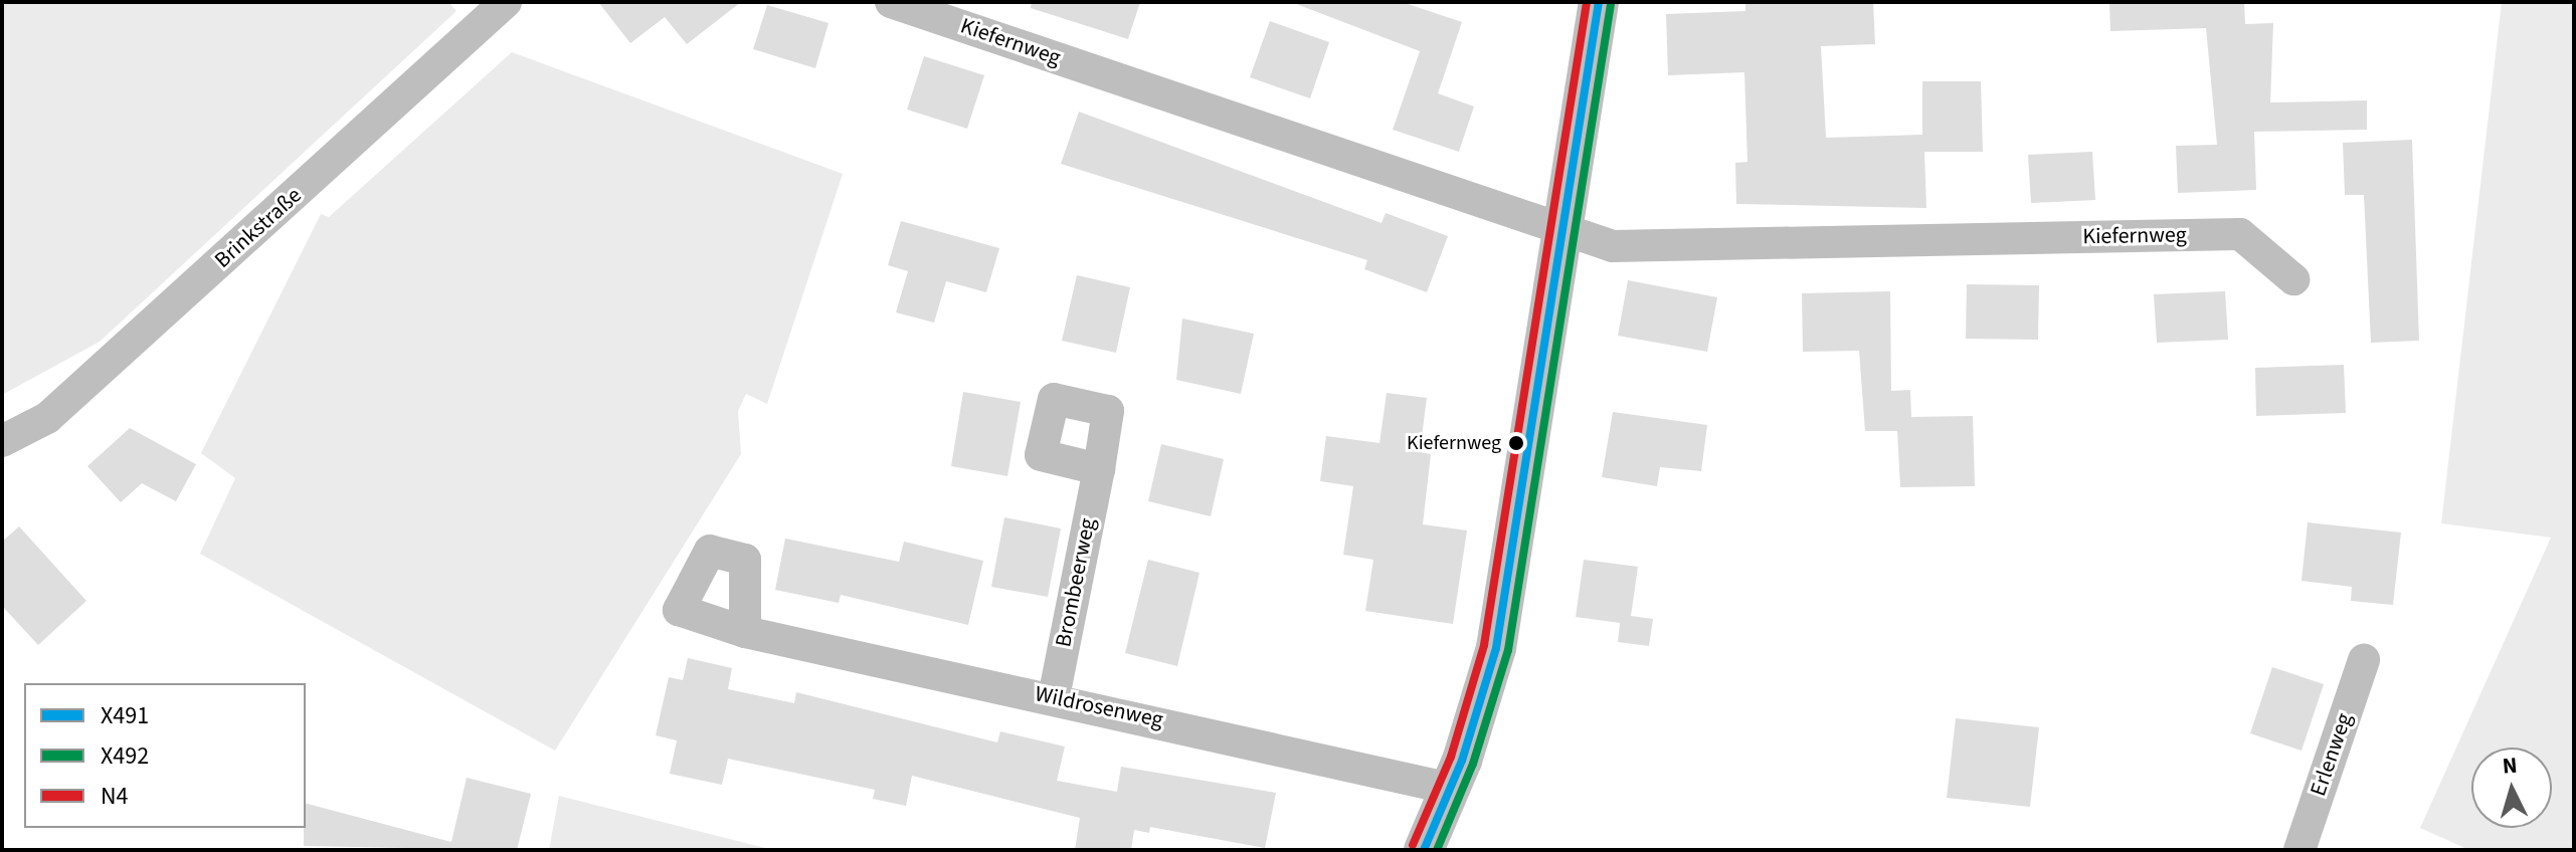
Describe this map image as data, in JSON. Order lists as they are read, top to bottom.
{
  "streets": {
    "street": [
      "Kiefernweg",
      "Brinkstraße",
      "Brombeerweg",
      "Wildrosenweg",
      "Erlenweg"
    ]
  },
  "crossings": [
    ["Brombeerweg", "Wildrosenweg"]
  ],
  "places": ["Kiefernweg"],
  "lines": ["transit line X491", "transit line N4", "transit line X492"],
  "legend": ["X491", "X492", "N4"],
  "north": "top"
}
